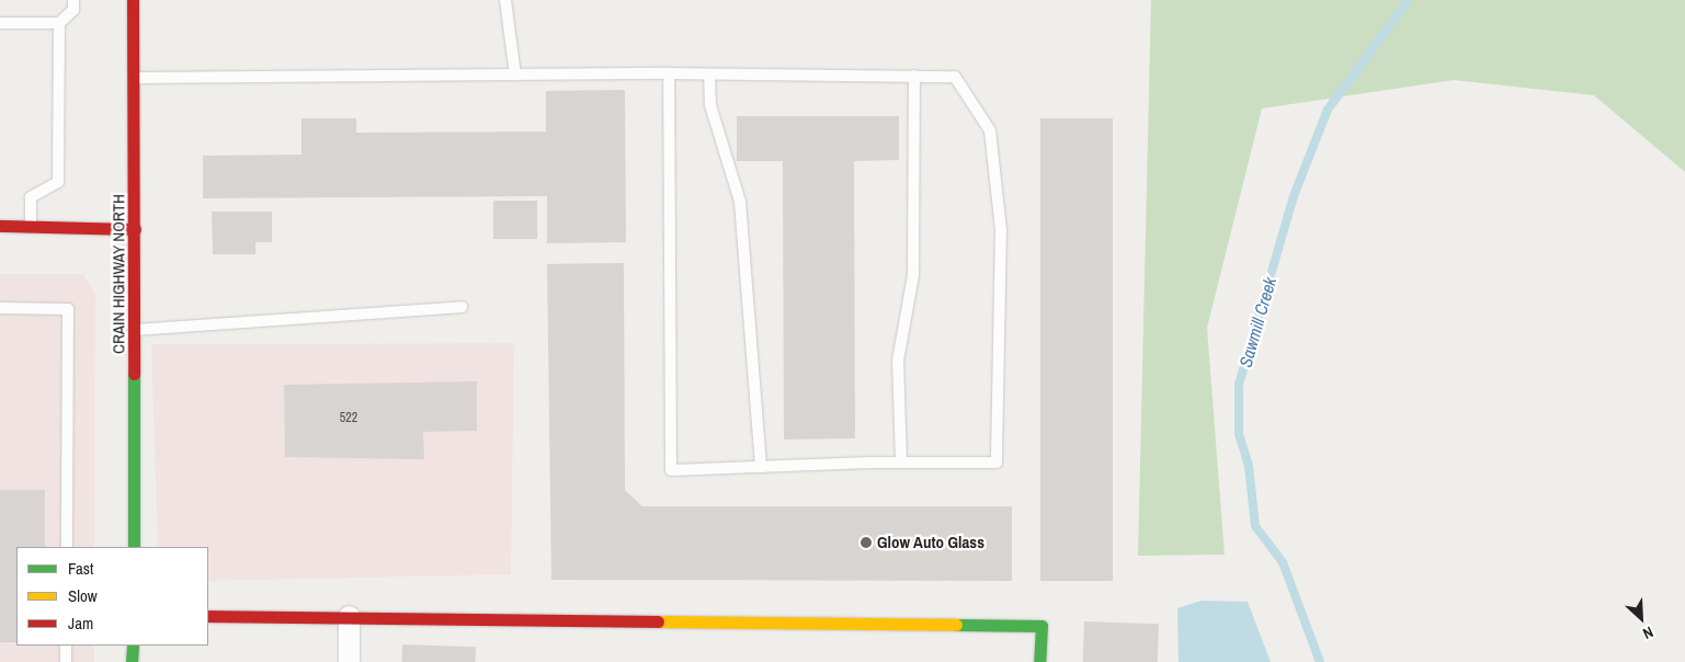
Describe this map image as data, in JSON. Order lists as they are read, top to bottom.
{
  "streets": {
    "street": ["CRAIN HIGHWAY NORTH"]
  },
  "water": ["Sawmill Creek"],
  "places": ["Glow Auto Glass"],
  "house_numbers": ["522"],
  "legend": ["Fast", "Slow", "Jam"],
  "north": "bottom right"
}
